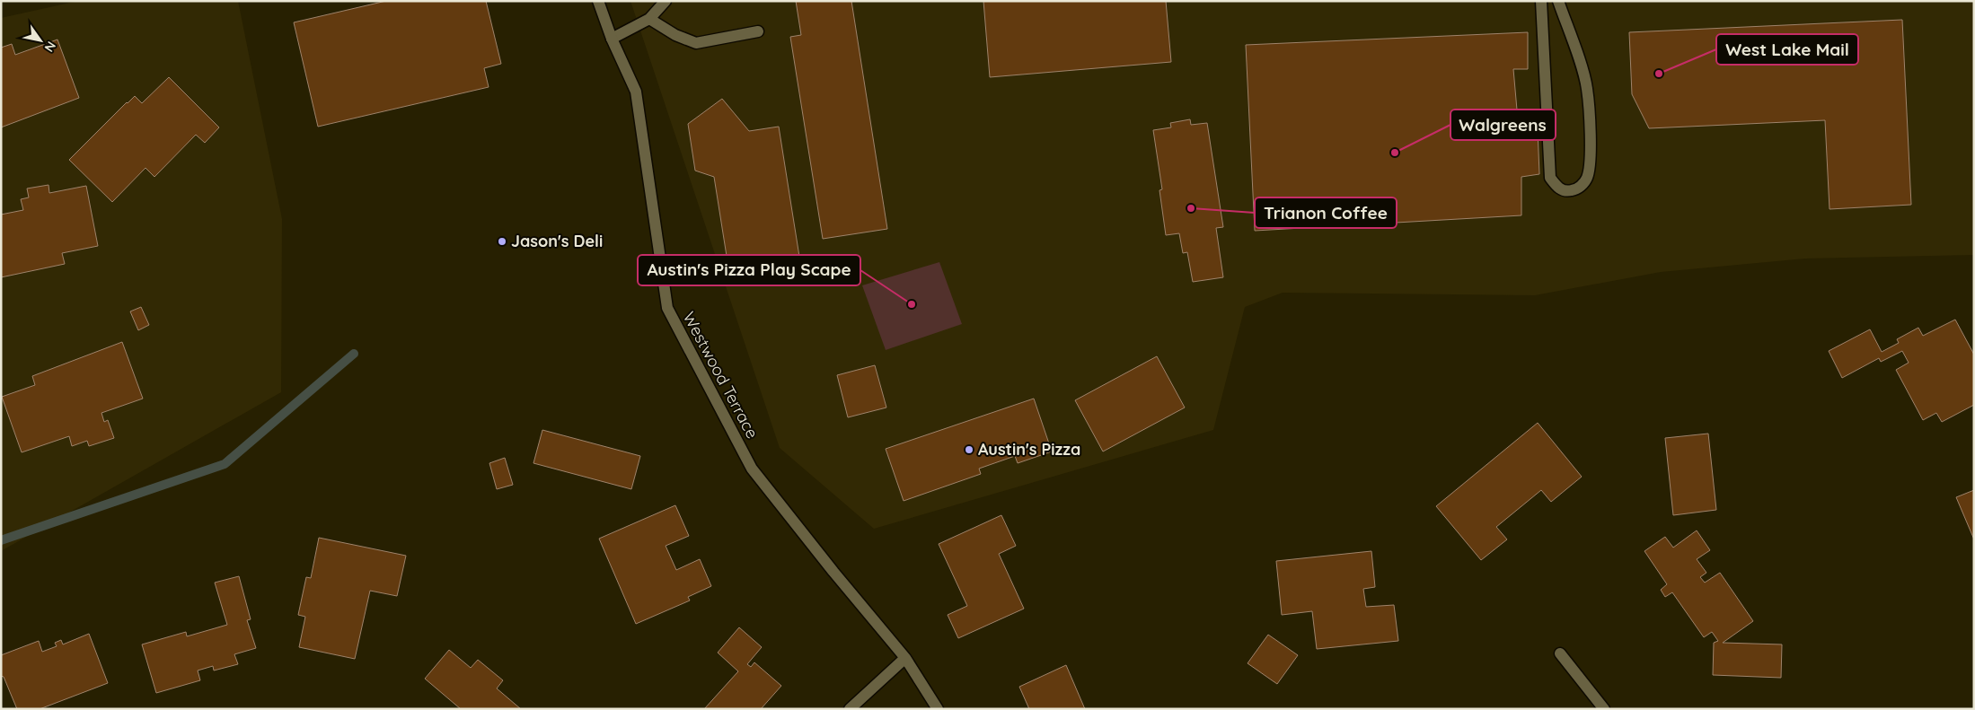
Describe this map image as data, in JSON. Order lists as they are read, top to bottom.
{
  "streets": {
    "street": ["Westwood Terrace"]
  },
  "places": [
    "West Lake Mail",
    "Walgreens",
    "Trianon Coffee",
    "Jason's Deli",
    "Austin's Pizza Play Scape",
    "Austin's Pizza"
  ],
  "north": "bottom right"
}
